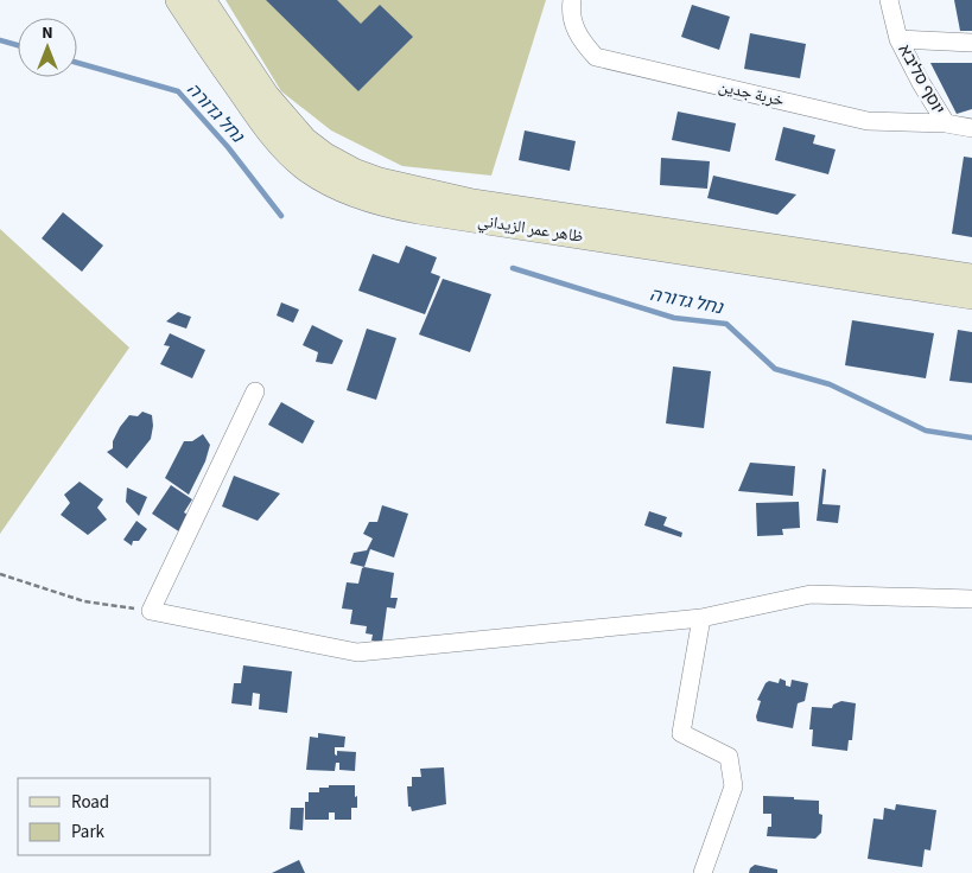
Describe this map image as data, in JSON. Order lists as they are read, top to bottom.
{
  "streets": {
    "main road": ["ظاهر عمر الزيداني"],
    "street": ["יוסף סליבא", "خربة جدين"]
  },
  "crossings": [
    ["יוסף סליבא", "خربة جدين"]
  ],
  "water": ["נחל גדורה"],
  "legend": ["Road", "Park"],
  "north": "top"
}
